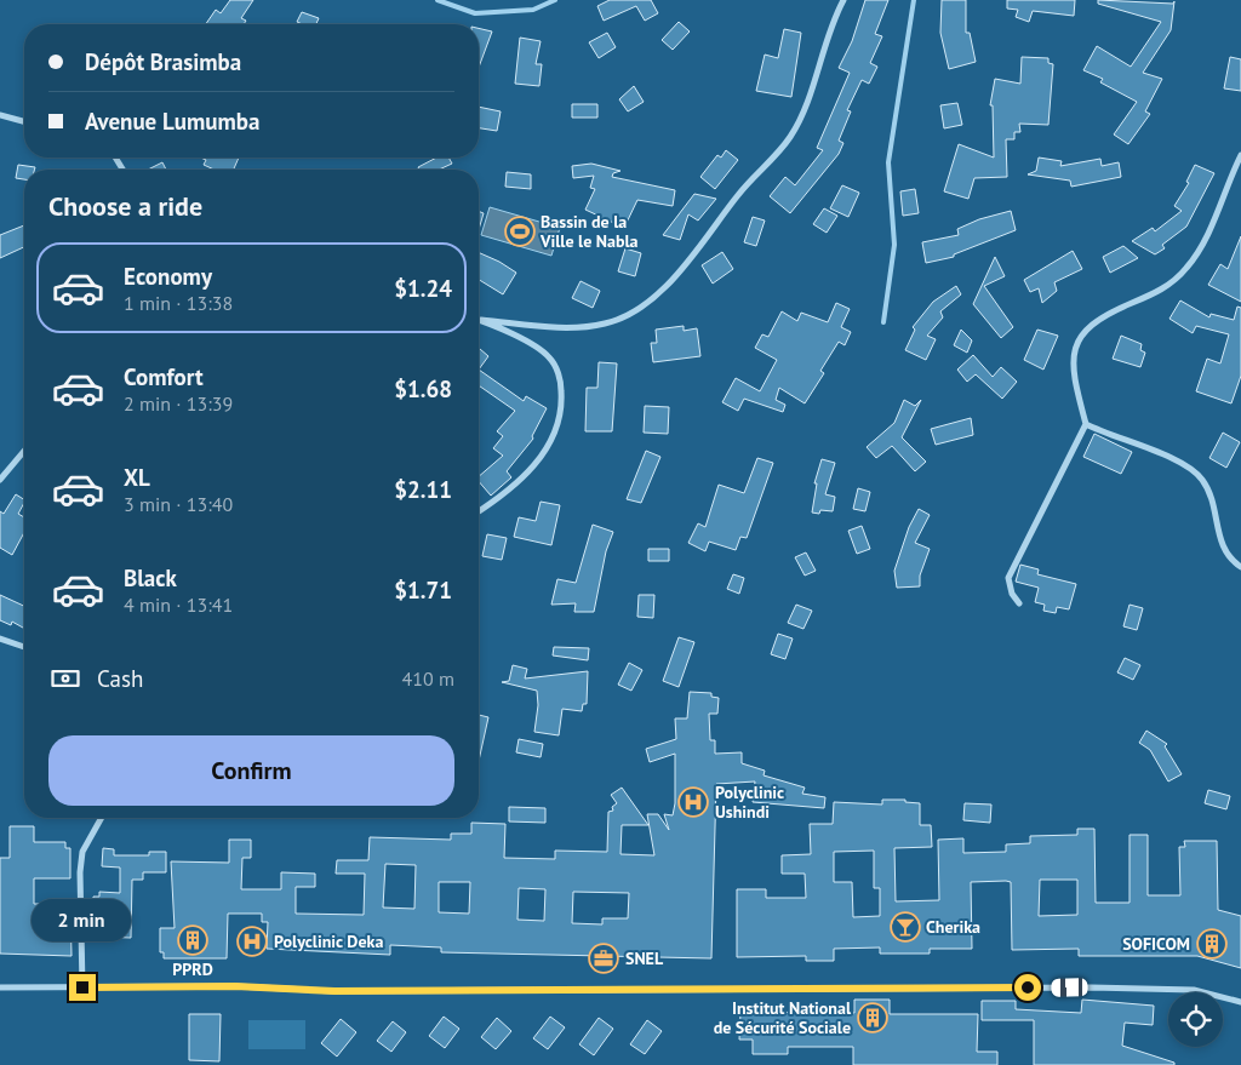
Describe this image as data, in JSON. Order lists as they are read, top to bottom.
{
  "places": {
    "sports": ["Bassin de la Ville le Nabla"],
    "hospital": ["Polyclinic Ushindi", "Polyclinic Deka"],
    "bar": ["Cherika"],
    "building": ["PPRD", "SOFICOM", "Institut National de Sécurité Sociale"],
    "office": ["SNEL"]
  },
  "page": {
    "banner": ["Dépôt Brasimba", "Avenue Lumumba"],
    "heading": "Choose a ride",
    "list": [
      {
        "name": "Economy",
        "note": "1 min · 13:38",
        "value": "$1.24"
      },
      {
        "name": "Comfort",
        "note": "2 min · 13:39",
        "value": "$1.68"
      },
      {
        "name": "XL",
        "note": "3 min · 13:40",
        "value": "$2.11"
      },
      {
        "name": "Black",
        "note": "4 min · 13:41",
        "value": "$1.71"
      }
    ],
    "pay": ["Cash", "410 m"],
    "buttons": "Confirm",
    "bubble": "2 min"
  }
}
